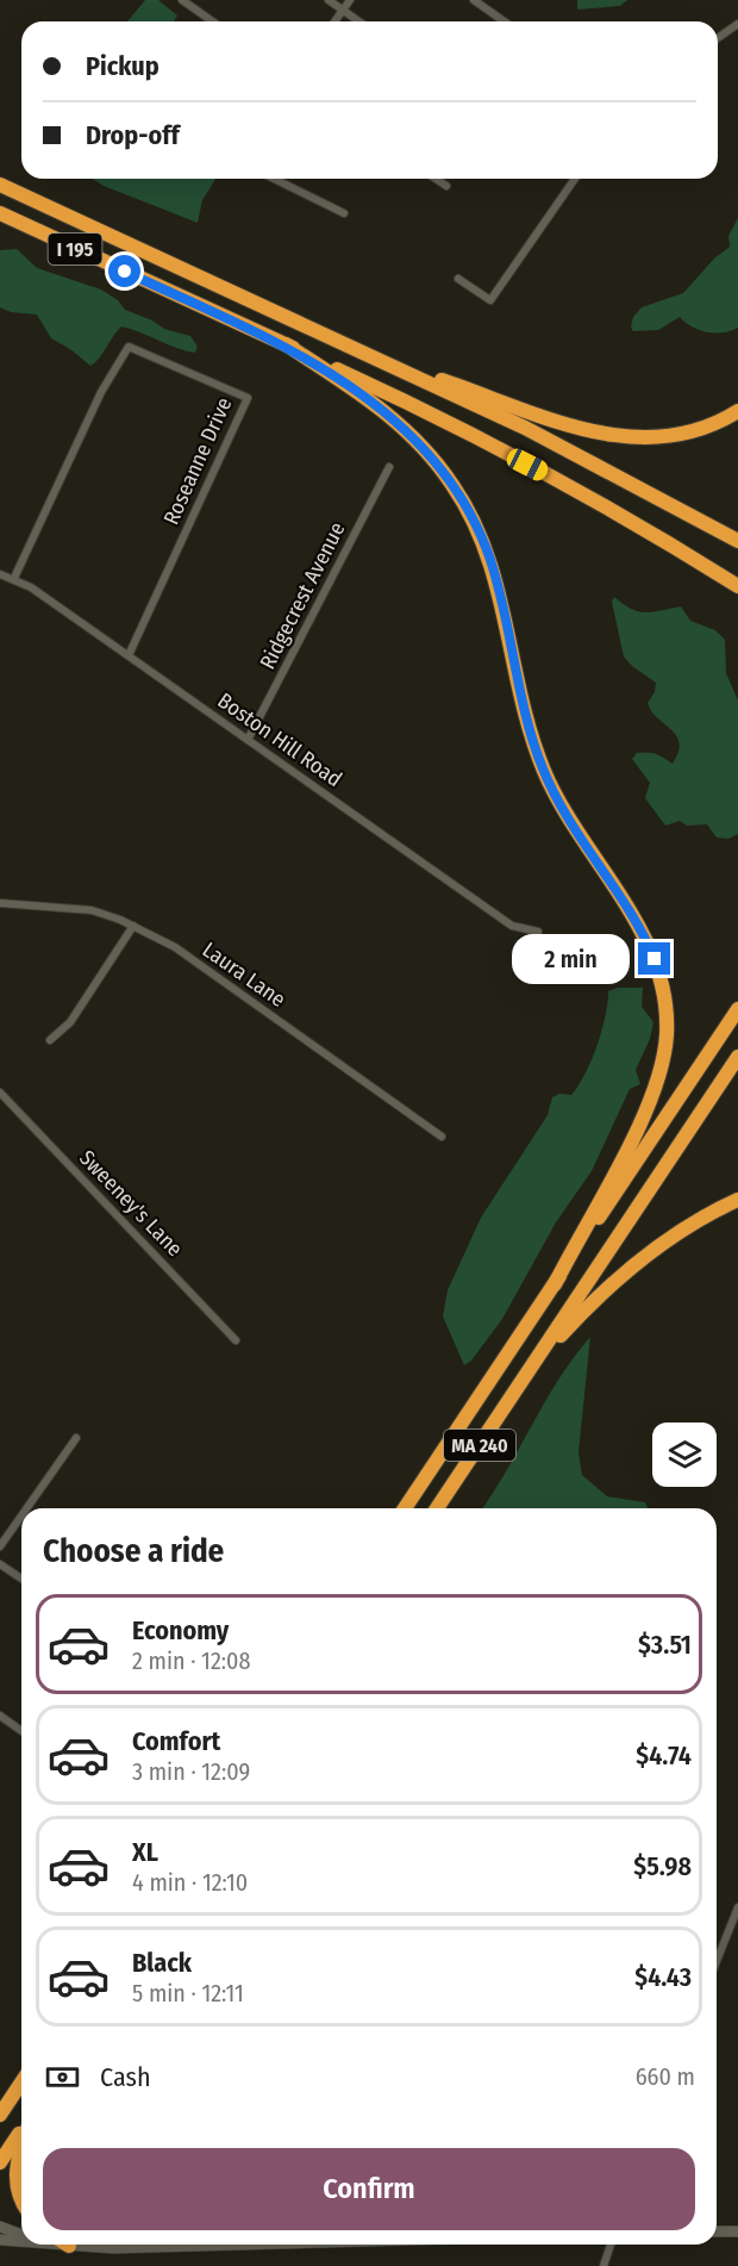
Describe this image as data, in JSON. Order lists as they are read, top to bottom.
{
  "streets": {
    "highway": ["I 195", "MA 240"],
    "street": [
      "Roseanne Drive",
      "Ridgecrest Avenue",
      "Boston Hill Road",
      "Laura Lane",
      "Sweeney's Lane"
    ]
  },
  "crossings": [
    ["Roseanne Drive", "Boston Hill Road"],
    ["Ridgecrest Avenue", "Boston Hill Road"]
  ],
  "page": {
    "banner": ["Pickup", "Drop-off"],
    "bubble": "2 min",
    "heading": "Choose a ride",
    "list": [
      {
        "name": "Economy",
        "note": "2 min · 12:08",
        "value": "$3.51"
      },
      {
        "name": "Comfort",
        "note": "3 min · 12:09",
        "value": "$4.74"
      },
      {
        "name": "XL",
        "note": "4 min · 12:10",
        "value": "$5.98"
      },
      {
        "name": "Black",
        "note": "5 min · 12:11",
        "value": "$4.43"
      }
    ],
    "pay": ["Cash", "660 m"],
    "buttons": "Confirm"
  }
}
